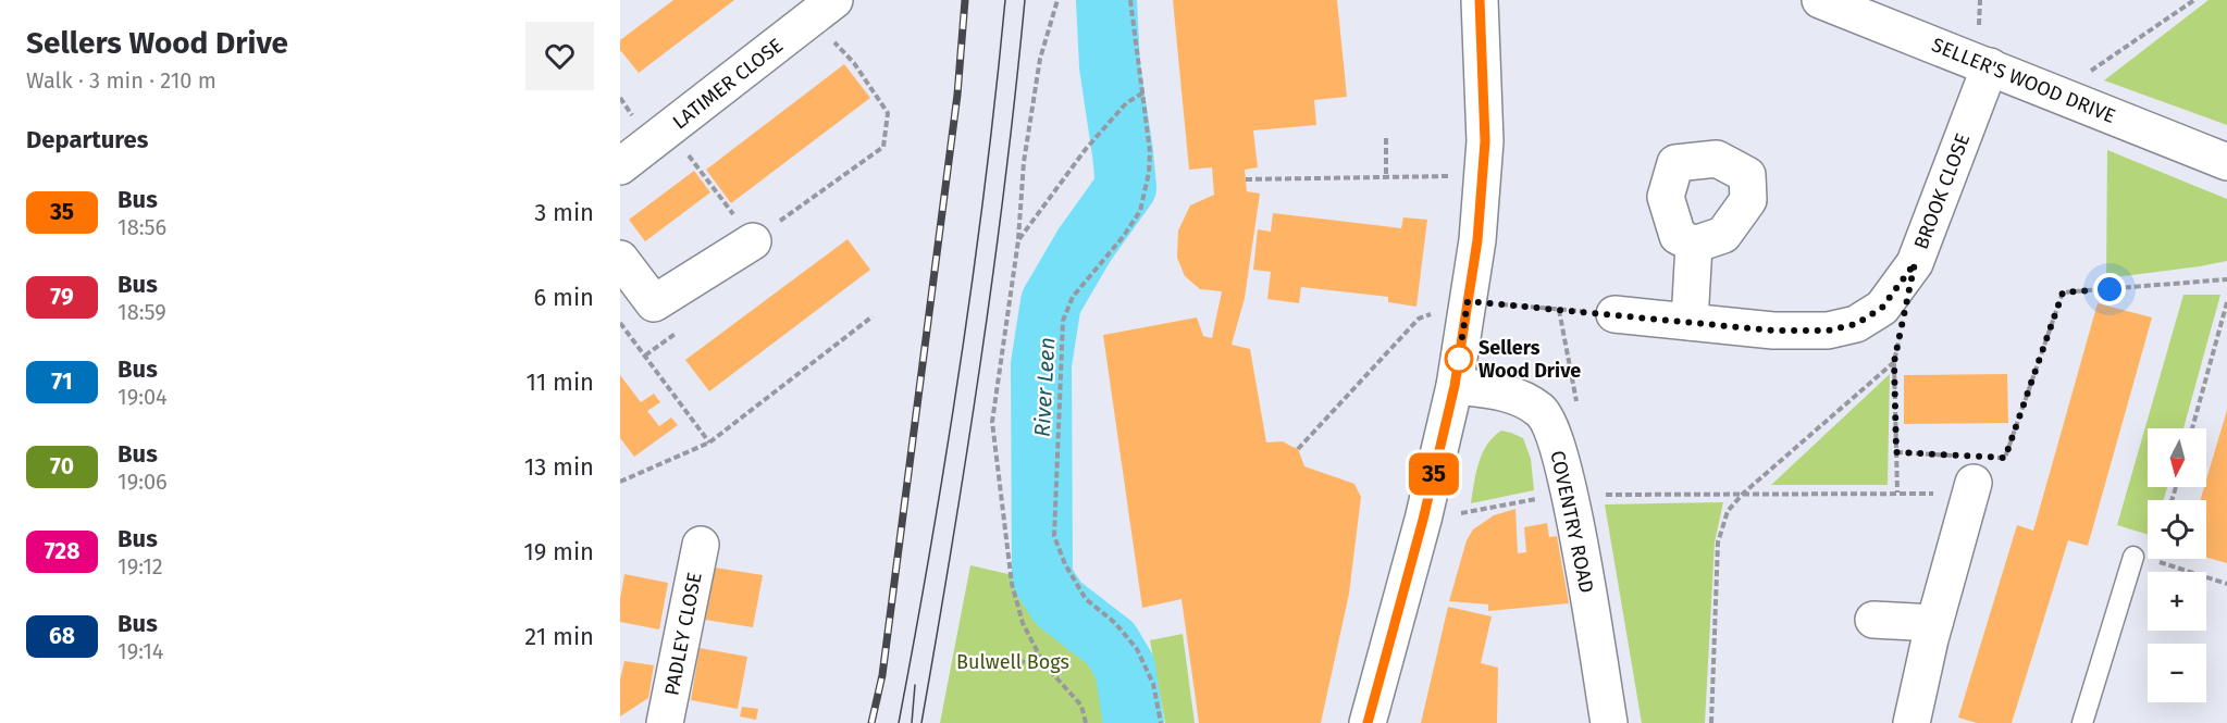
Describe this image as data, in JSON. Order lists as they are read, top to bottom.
{
  "streets": {
    "street": [
      "SELLER'S WOOD DRIVE",
      "LATIMER CLOSE",
      "BROOK CLOSE",
      "COVENTRY ROAD",
      "PADLEY CLOSE"
    ]
  },
  "crossings": [
    ["SELLER'S WOOD DRIVE", "BROOK CLOSE"]
  ],
  "water": ["River Leen"],
  "parks": ["Bulwell Bogs"],
  "places": ["Sellers Wood Drive"],
  "lines": ["bus line 35"],
  "north": "bottom",
  "page": {
    "heading": [
      ["Sellers Wood Drive", "Walk · 3 min · 210 m"],
      "Departures"
    ],
    "on_map": "35",
    "list": [
      {
        "mark": "35",
        "name": "Bus",
        "note": "18:56",
        "value": "3 min"
      },
      {
        "mark": "79",
        "name": "Bus",
        "note": "18:59",
        "value": "6 min"
      },
      {
        "mark": "71",
        "name": "Bus",
        "note": "19:04",
        "value": "11 min"
      },
      {
        "mark": "70",
        "name": "Bus",
        "note": "19:06",
        "value": "13 min"
      },
      {
        "mark": "728",
        "name": "Bus",
        "note": "19:12",
        "value": "19 min"
      },
      {
        "mark": "68",
        "name": "Bus",
        "note": "19:14",
        "value": "21 min"
      }
    ],
    "map_buttons": ["+", "−"]
  }
}
